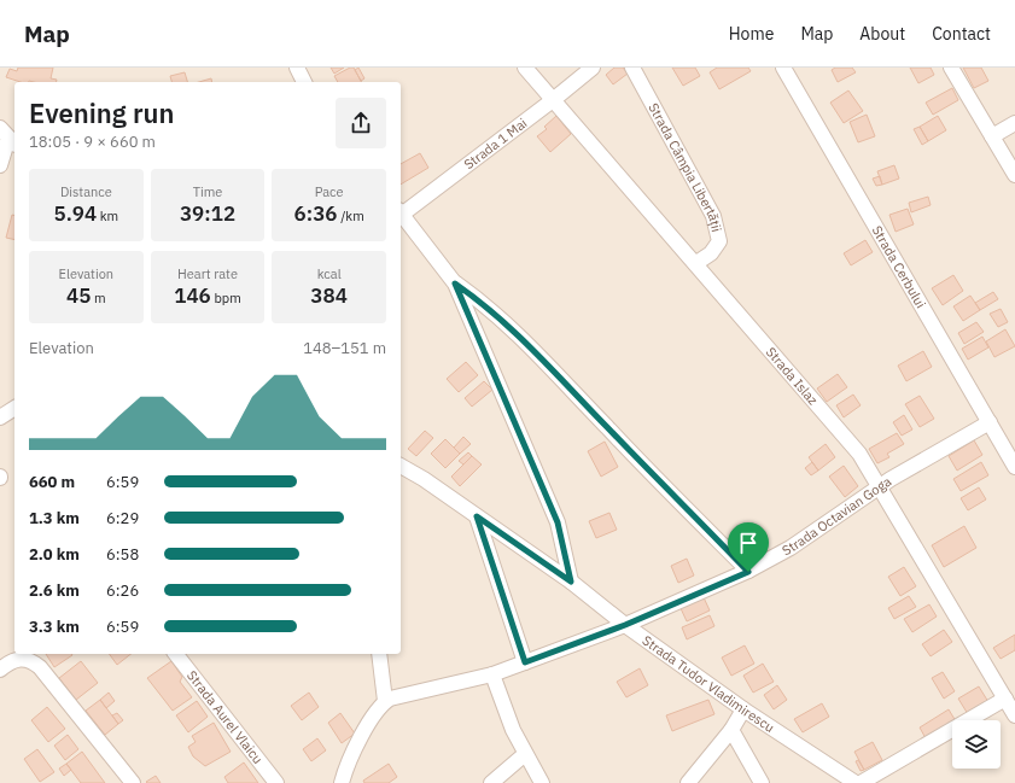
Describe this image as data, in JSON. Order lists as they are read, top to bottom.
{
  "streets": {
    "street": [
      "Strada 1 Mai",
      "Strada Câmpia Libertății",
      "Strada Cerbului",
      "Strada Islaz",
      "Strada Octavian Goga",
      "Strada Tudor Vladimirescu",
      "Strada Aurel Vlaicu"
    ]
  },
  "crossings": [
    ["Strada 1 Mai", "Strada Islaz"],
    ["Strada Câmpia Libertății", "Strada Islaz"],
    ["Strada Cerbului", "Strada Octavian Goga"],
    ["Strada Islaz", "Strada Octavian Goga"],
    ["Strada Octavian Goga", "Strada Tudor Vladimirescu"]
  ],
  "page": {
    "header": "Map",
    "nav": [
      "Home",
      "Map",
      "About",
      "Contact"
    ],
    "heading": ["Evening run", "18:05 · 9 × 660 m"],
    "stats": [
      ["Distance", "5.94 km"],
      ["Time", "39:12"],
      ["Pace", "6:36 /km"],
      ["Elevation", "45 m"],
      ["Heart rate", "146 bpm"],
      ["kcal", "384"]
    ],
    "chart": ["Elevation", "148–151 m"],
    "list": [
      {
        "name": "660 m",
        "note": "6:59"
      },
      {
        "name": "1.3 km",
        "note": "6:29"
      },
      {
        "name": "2.0 km",
        "note": "6:58"
      },
      {
        "name": "2.6 km",
        "note": "6:26"
      },
      {
        "name": "3.3 km",
        "note": "6:59"
      }
    ]
  }
}
